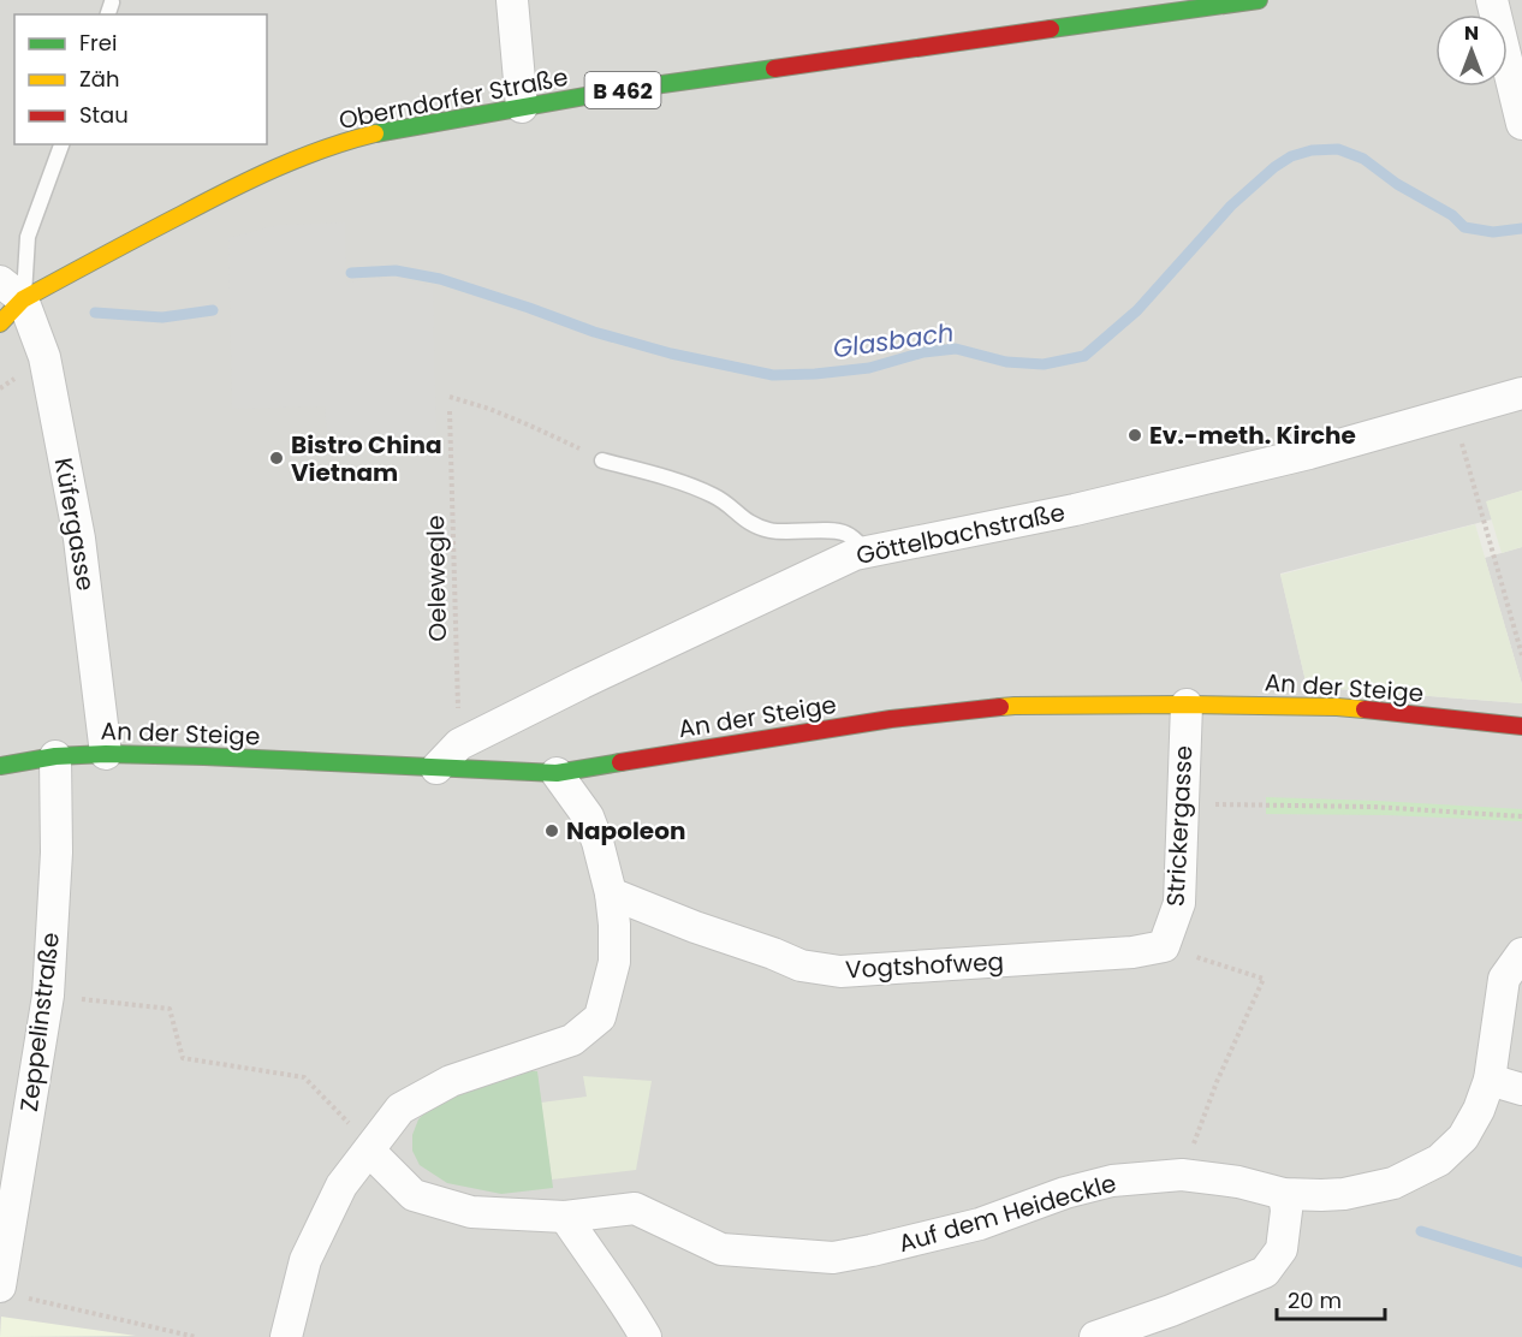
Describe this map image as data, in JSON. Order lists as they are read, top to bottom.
{
  "streets": {
    "street": [
      "B 462",
      "Oberndorfer Straße",
      "Küfergasse",
      "Göttelbachstraße",
      "An der Steige",
      "Strickergasse",
      "Vogtshofweg",
      "Zeppelinstraße",
      "Auf dem Heideckle"
    ],
    "path": ["Oelewegle"]
  },
  "crossings": [
    ["Oberndorfer Straße", "Küfergasse"],
    ["Küfergasse", "An der Steige"],
    ["Göttelbachstraße", "Oelewegle"],
    ["Göttelbachstraße", "An der Steige"],
    ["An der Steige", "Strickergasse"],
    ["An der Steige", "Zeppelinstraße"],
    ["Strickergasse", "Vogtshofweg"]
  ],
  "water": ["Glasbach"],
  "places": ["Ev.-meth. Kirche", "Bistro China Vietnam", "Napoleon"],
  "legend": ["Frei", "Zäh", "Stau"],
  "scale_bar": "20 m",
  "north": "top"
}
